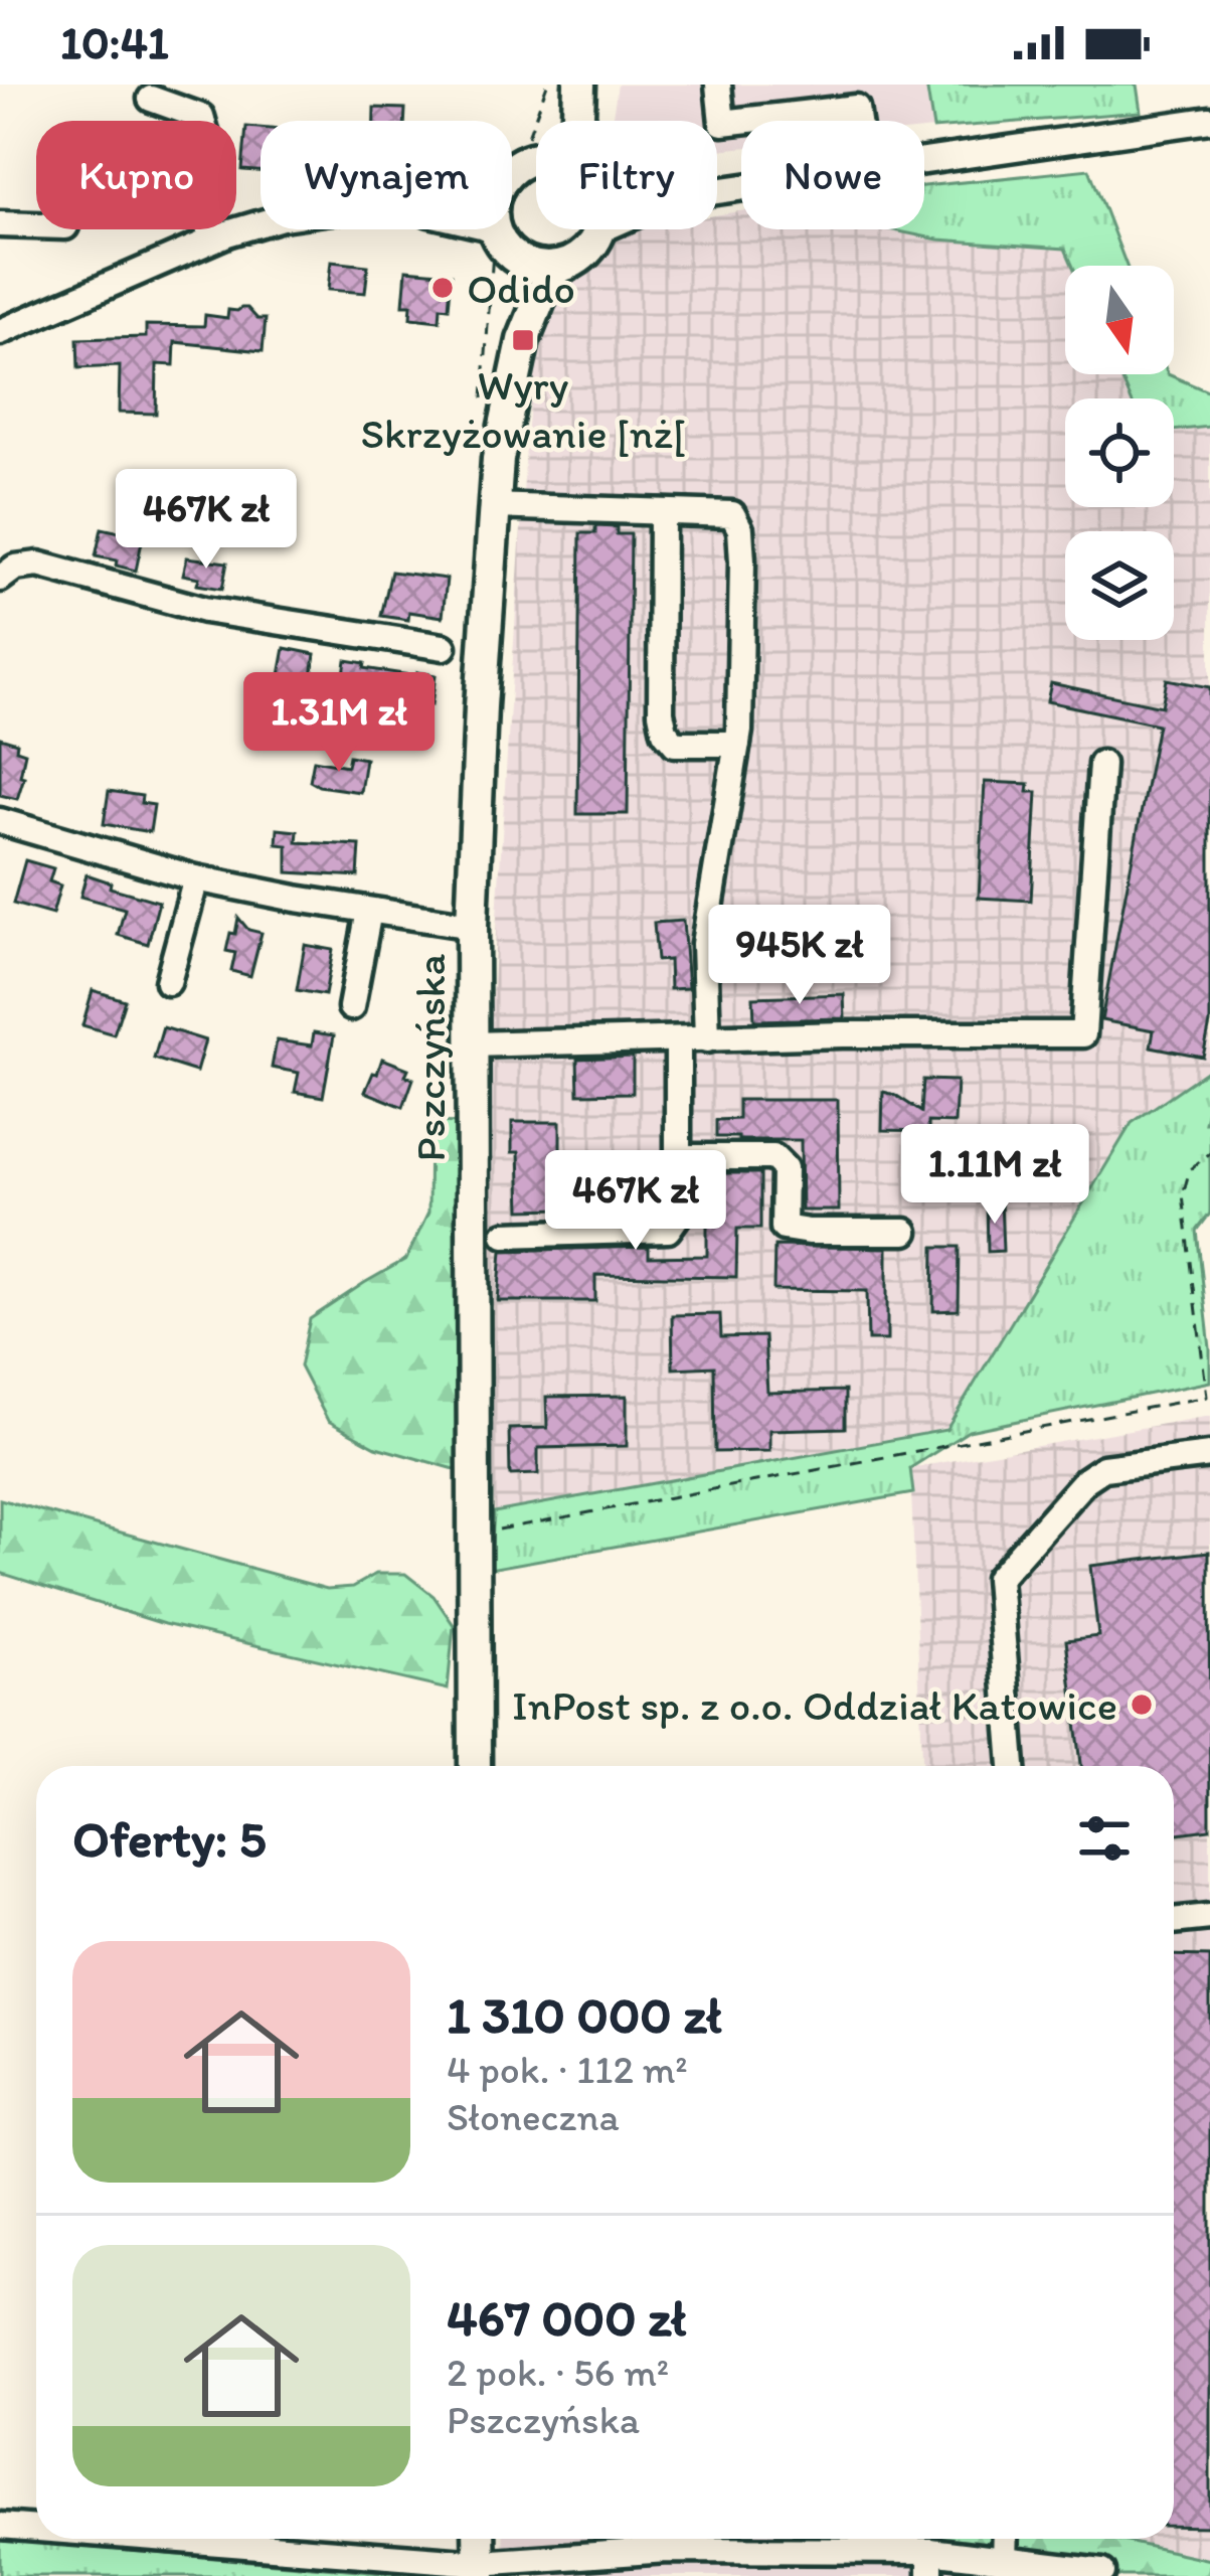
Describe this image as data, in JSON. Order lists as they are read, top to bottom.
{
  "streets": {
    "main road": ["Pszczyńska"]
  },
  "places": {
    "other": ["Odido", "InPost sp. z o.o. Oddział Katowice"],
    "transit": ["Wyry Skrzyżowanie [nż["]
  },
  "north": "bottom",
  "page": {
    "status": "10:41",
    "chip": [
      "Kupno",
      "Wynajem",
      "Filtry",
      "Nowe"
    ],
    "price": [
      "467K zł",
      "1.31M zł",
      "945K zł",
      "1.11M zł",
      "467K zł"
    ],
    "heading": "Oferty: 5",
    "list": [
      {
        "name": "1 310 000 zł",
        "note": "4 pok. · 112 m² · Słoneczna"
      },
      {
        "name": "467 000 zł",
        "note": "2 pok. · 56 m² · Pszczyńska"
      }
    ]
  }
}
